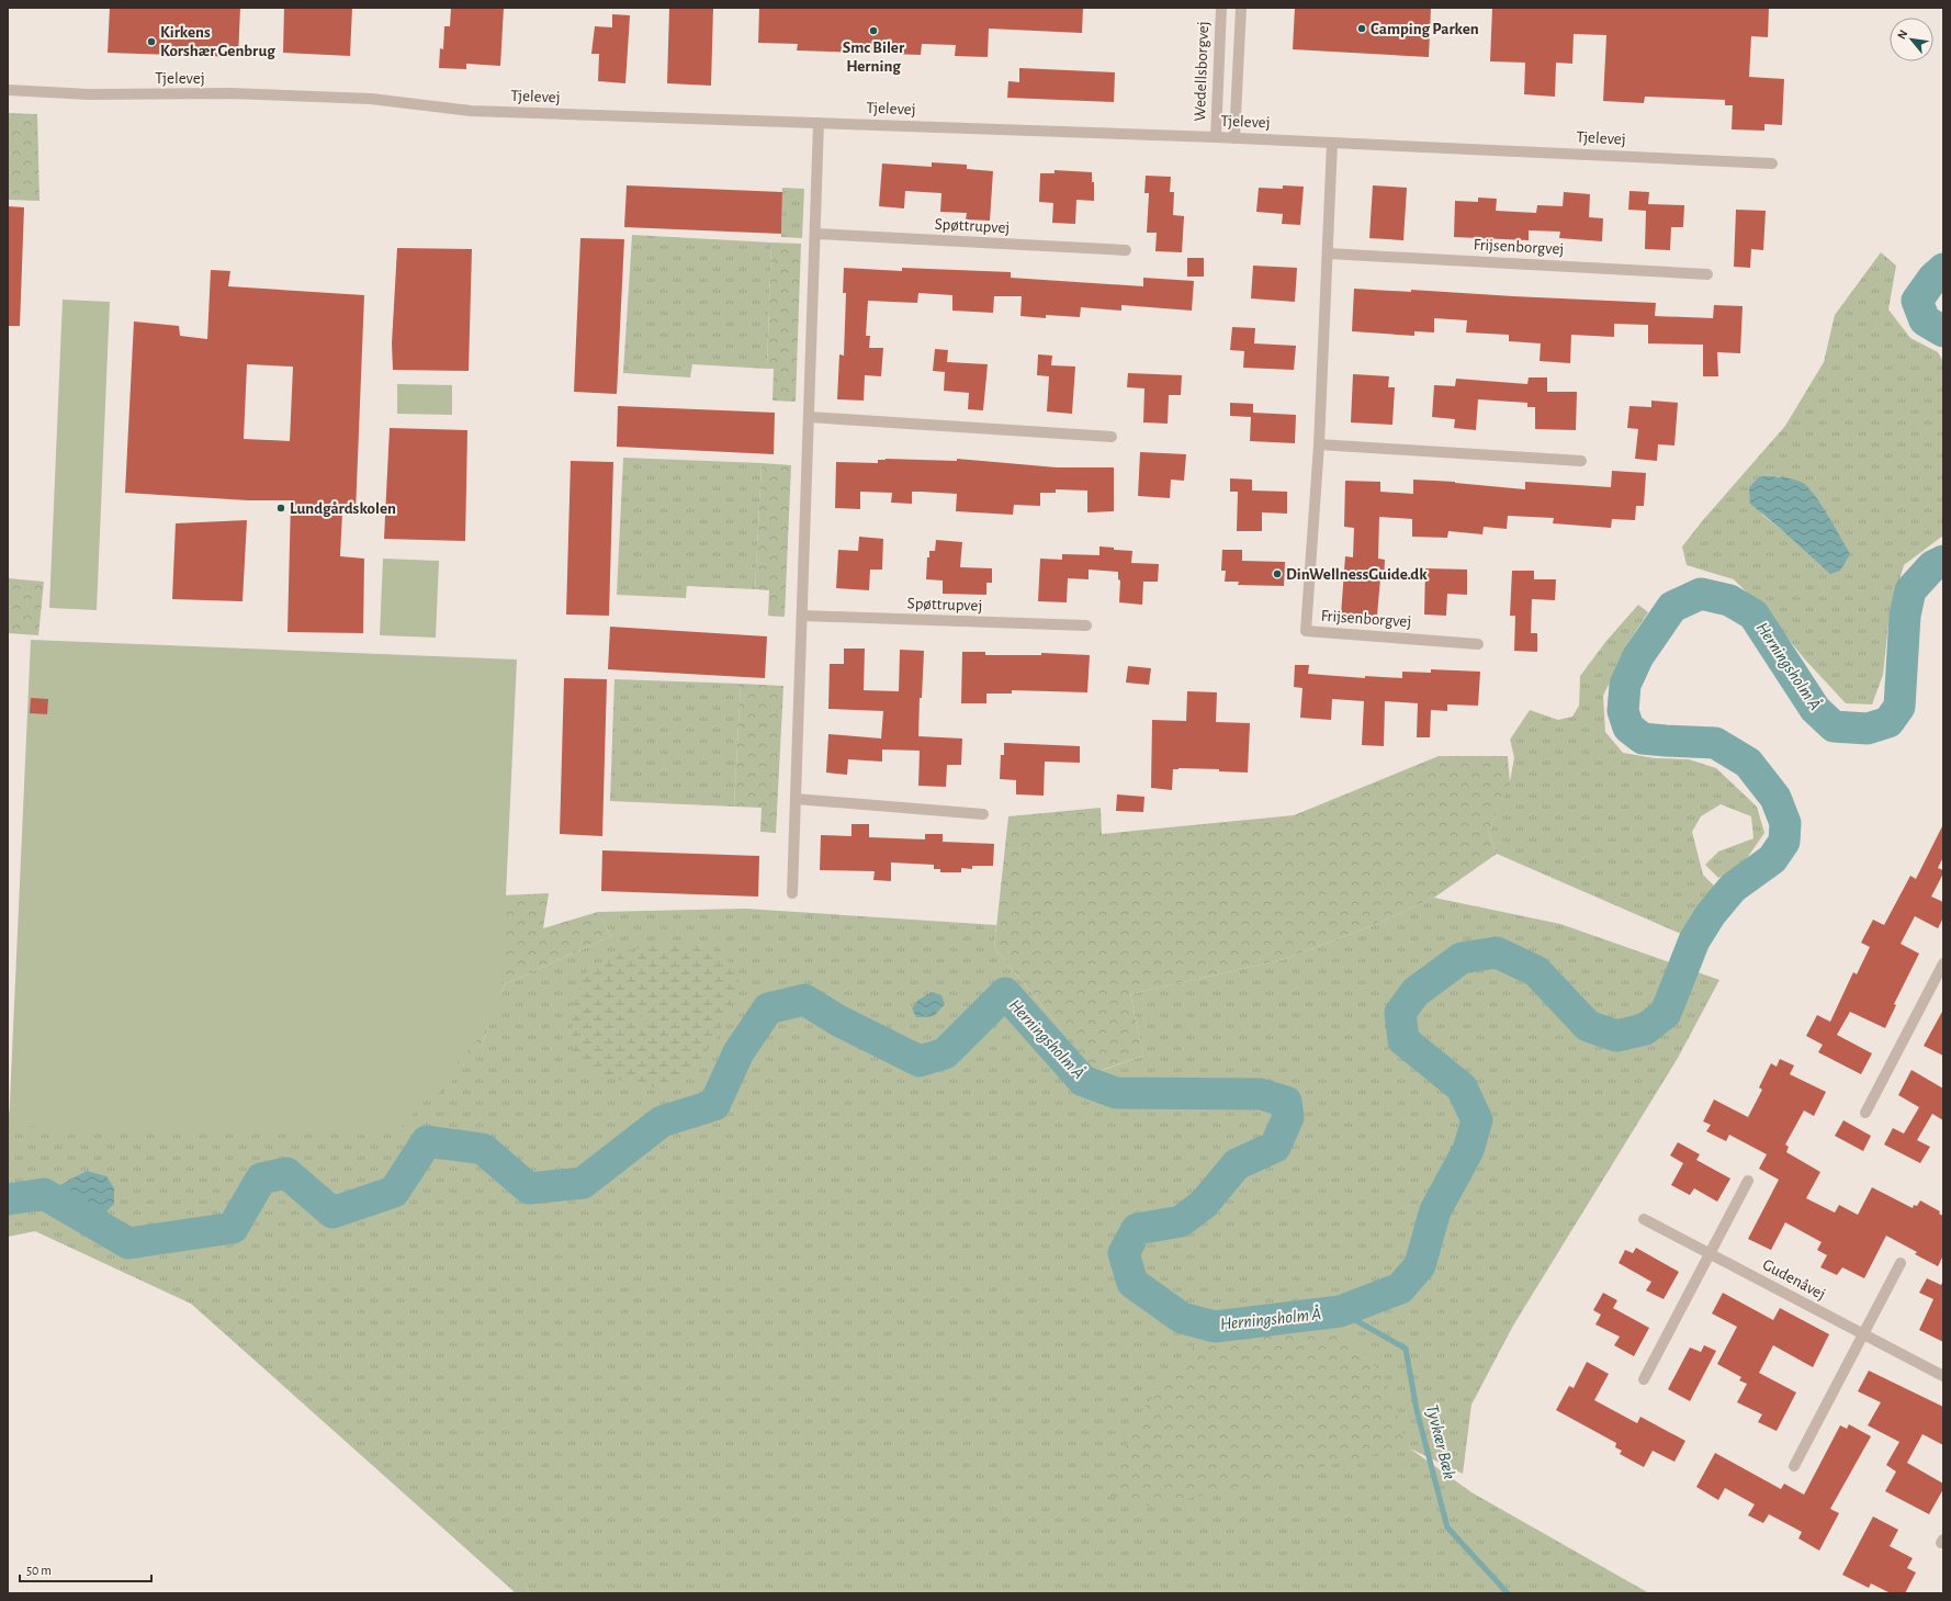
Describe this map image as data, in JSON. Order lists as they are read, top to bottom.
{
  "streets": {
    "street": [
      "Wedellsborgvej",
      "Tjelevej",
      "Spøttrupvej",
      "Frijsenborgvej",
      "Gudenåvej"
    ]
  },
  "crossings": [
    ["Wedellsborgvej", "Tjelevej"],
    ["Tjelevej", "Frijsenborgvej"]
  ],
  "water": ["Herningsholm Å", "Tyvkær Bæk"],
  "places": [
    "Camping Parken",
    "Smc Biler Herning",
    "Kirkens Korshær Genbrug",
    "Lundgårdskolen",
    "DinWellnessGuide.dk"
  ],
  "scale_bar": "50 m",
  "north": "top left"
}
